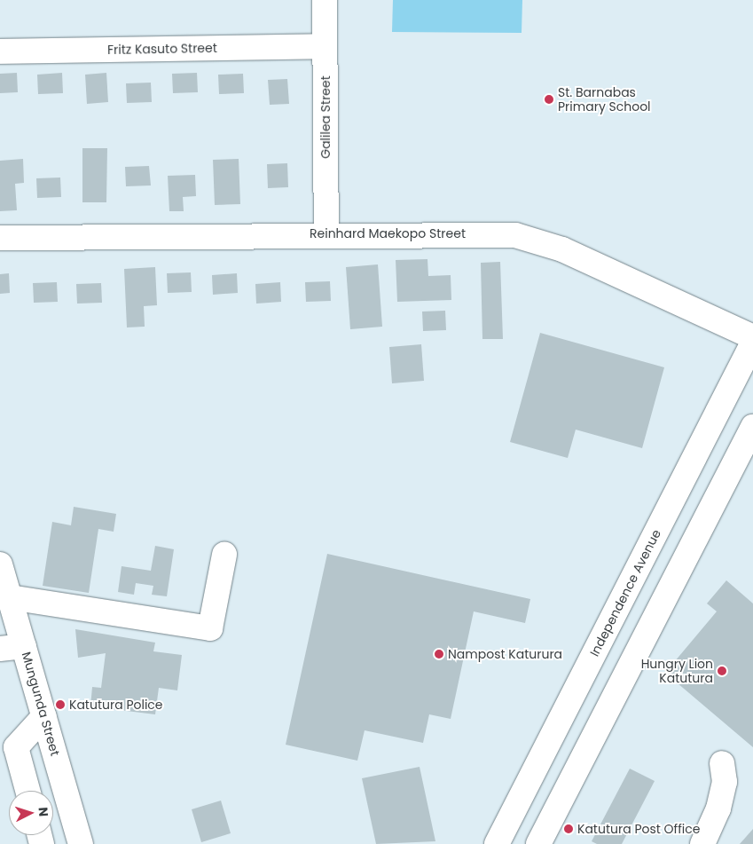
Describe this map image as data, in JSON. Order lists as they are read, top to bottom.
{
  "streets": {
    "street": [
      "Fritz Kasuto Street",
      "Galilea Street",
      "Reinhard Maekopo Street",
      "Independence Avenue",
      "Mungunda Street"
    ]
  },
  "crossings": [
    ["Fritz Kasuto Street", "Galilea Street"],
    ["Galilea Street", "Reinhard Maekopo Street"]
  ],
  "places": [
    "St. Barnabas Primary School",
    "Nampost Katurura",
    "Hungry Lion Katutura",
    "Katutura Police",
    "Katutura Post Office"
  ],
  "north": "right"
}
